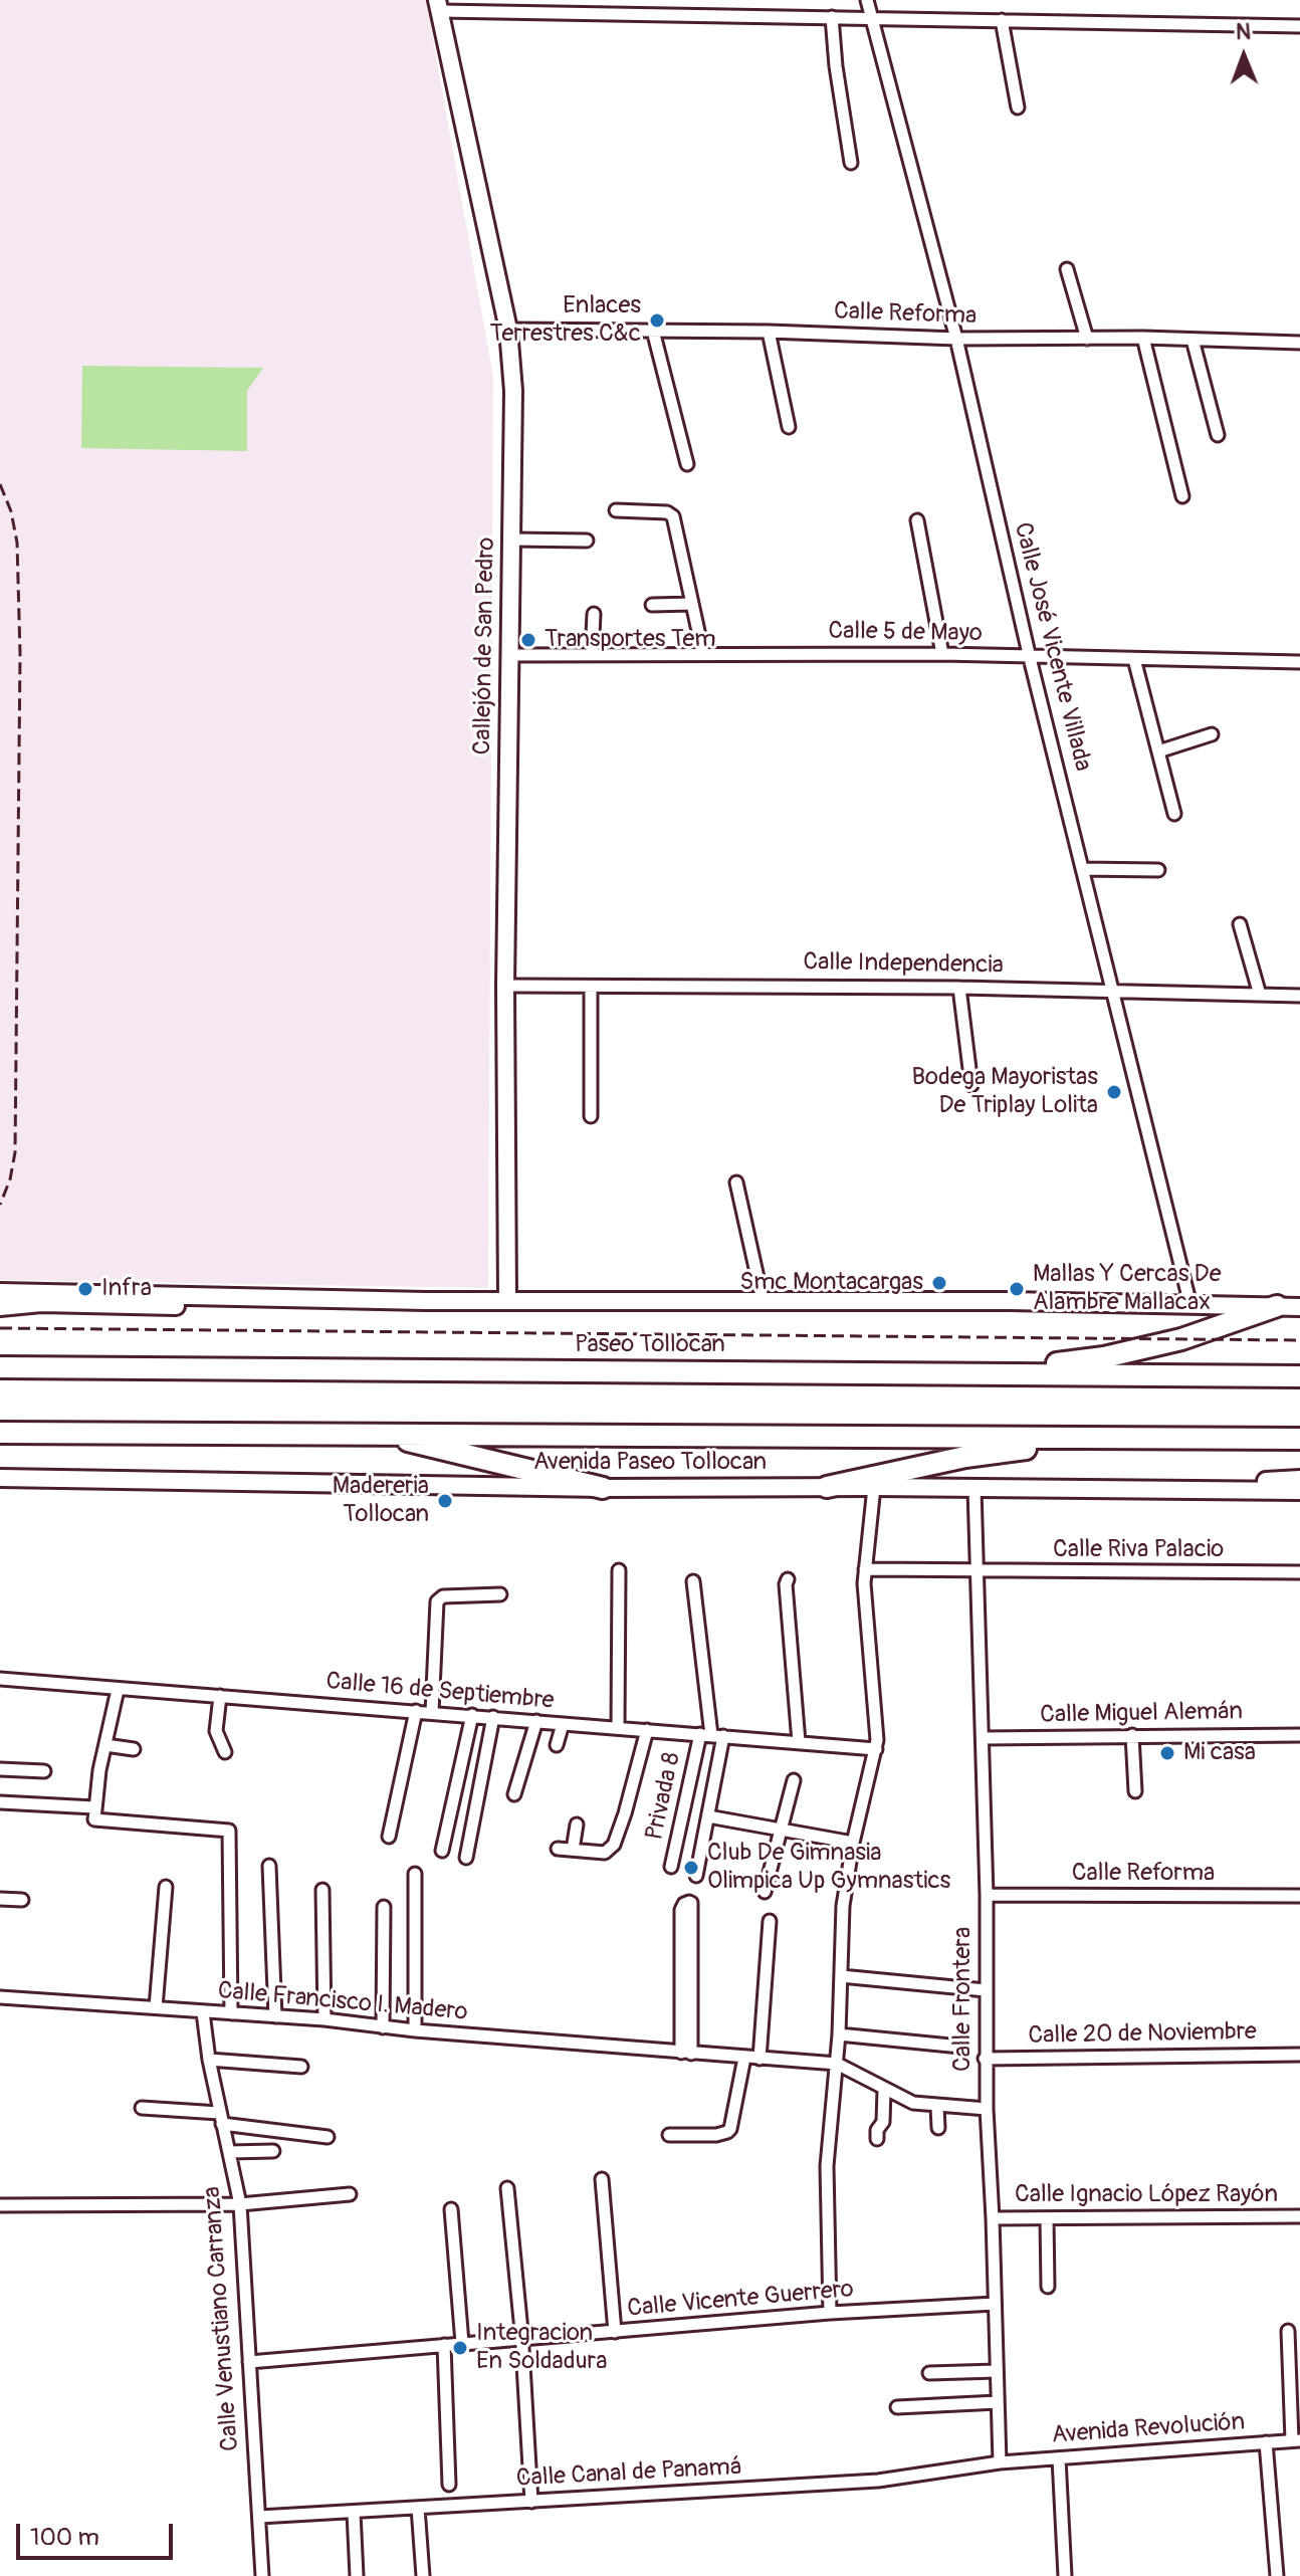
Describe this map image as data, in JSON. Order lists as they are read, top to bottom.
{
  "streets": {
    "highway": ["Paseo Tollocan"],
    "main road": ["Callejón de San Pedro", "Avenida Paseo Tollocan"],
    "street": [
      "Calle Reforma",
      "Calle 5 de Mayo",
      "Calle José Vicente Villada",
      "Calle Independencia",
      "Calle Riva Palacio",
      "Calle 16 de Septiembre",
      "Calle Miguel Alemán",
      "Privada 8",
      "Calle Frontera",
      "Calle Francisco I. Madero",
      "Calle 20 de Noviembre",
      "Calle Ignacio López Rayón",
      "Calle Vicente Guerrero",
      "Calle Venustiano Carranza",
      "Avenida Revolución",
      "Calle Canal de Panamá"
    ]
  },
  "crossings": [
    ["Calle Reforma", "Callejón de San Pedro"],
    ["Calle Reforma", "Calle José Vicente Villada"],
    ["Calle Reforma", "Calle Frontera"],
    ["Calle 5 de Mayo", "Callejón de San Pedro"],
    ["Calle 5 de Mayo", "Calle José Vicente Villada"],
    ["Callejón de San Pedro", "Calle Independencia"],
    ["Calle José Vicente Villada", "Calle Independencia"],
    ["Avenida Paseo Tollocan", "Calle Frontera"],
    ["Calle Riva Palacio", "Calle Frontera"],
    ["Calle 16 de Septiembre", "Privada 8"],
    ["Calle Miguel Alemán", "Calle Frontera"],
    ["Calle Frontera", "Calle Francisco I. Madero"],
    ["Calle Frontera", "Calle 20 de Noviembre"],
    ["Calle Frontera", "Calle Ignacio López Rayón"],
    ["Calle Frontera", "Calle Vicente Guerrero"],
    ["Calle Frontera", "Avenida Revolución"],
    ["Calle Frontera", "Calle Canal de Panamá"],
    ["Calle Francisco I. Madero", "Calle Venustiano Carranza"],
    ["Calle Vicente Guerrero", "Calle Venustiano Carranza"],
    ["Calle Venustiano Carranza", "Calle Canal de Panamá"],
    ["Avenida Revolución", "Calle Canal de Panamá"]
  ],
  "places": [
    "Enlaces Terrestres C&c",
    "Transportes Tem",
    "Bodega Mayoristas De Triplay Lolita",
    "Smc Montacargas",
    "Infra",
    "Mallas Y Cercas De Alambre Mallacax",
    "Madereria Tollocan",
    "Mi casa",
    "Club De Gimnasia Olimpica Up Gymnastics",
    "Integracion En Soldadura"
  ],
  "scale_bar": "100 m",
  "north": "top"
}
